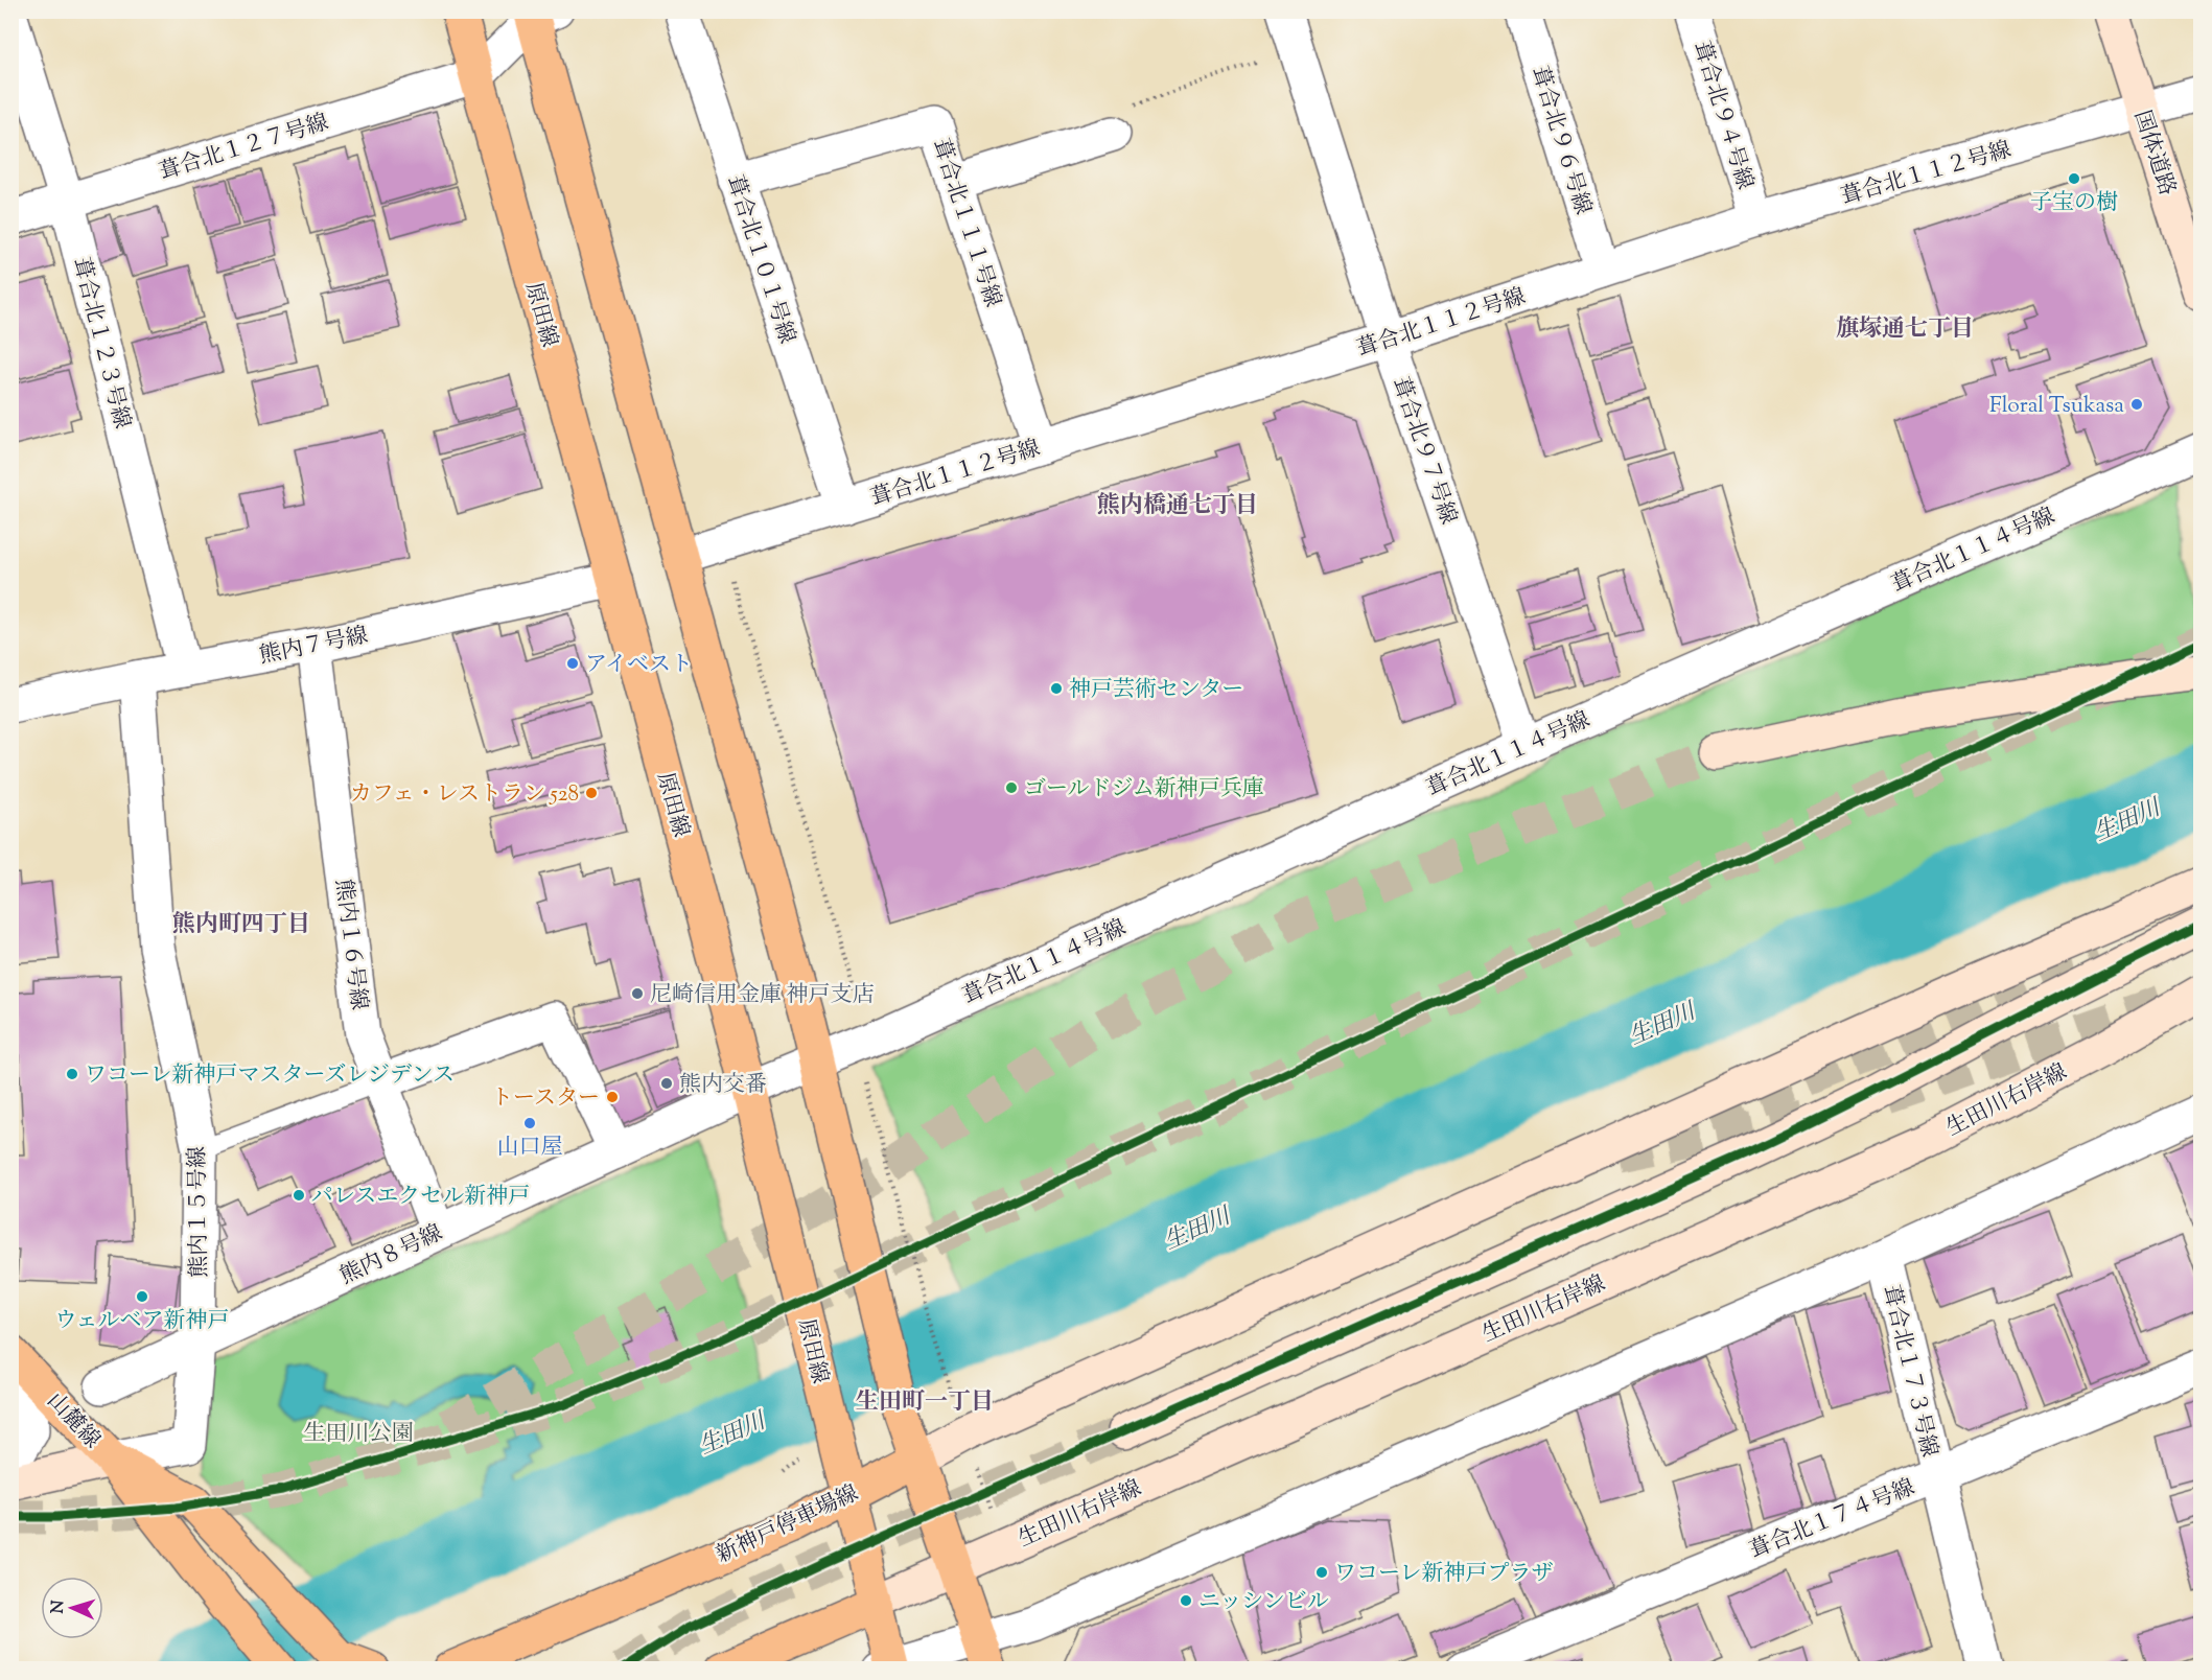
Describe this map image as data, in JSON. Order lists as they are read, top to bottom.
{
  "streets": {
    "main road": ["原田線", "山麓線", "新神戸停車場線"],
    "street": [
      "葺合北９４号線",
      "葺合北９６号線",
      "葺合北１２７号線",
      "国体道路",
      "葺合北１１２号線",
      "葺合北１１１号線",
      "葺合北１０１号線",
      "葺合北１２３号線",
      "葺合北９７号線",
      "葺合北１１４号線",
      "熊内７号線",
      "熊内１６号線",
      "生田川右岸線",
      "熊内１５号線",
      "熊内８号線",
      "葺合北１７３号線",
      "葺合北１７４号線"
    ]
  },
  "crossings": [
    ["葺合北９４号線", "葺合北１１２号線"],
    ["葺合北９６号線", "葺合北１１２号線"],
    ["葺合北１２７号線", "原田線"],
    ["葺合北１２７号線", "葺合北１２３号線"],
    ["国体道路", "葺合北１１２号線"],
    ["葺合北１１２号線", "葺合北１１１号線"],
    ["葺合北１１２号線", "葺合北１０１号線"],
    ["葺合北１１２号線", "葺合北９７号線"],
    ["葺合北１１１号線", "葺合北１０１号線"],
    ["原田線", "熊内７号線"],
    ["原田線", "生田川右岸線"],
    ["原田線", "熊内８号線"],
    ["原田線", "新神戸停車場線"],
    ["葺合北１２３号線", "熊内７号線"],
    ["葺合北９７号線", "葺合北１１４号線"],
    ["葺合北１１４号線", "熊内８号線"],
    ["熊内７号線", "熊内１６号線"],
    ["熊内７号線", "熊内１５号線"],
    ["熊内１６号線", "熊内８号線"],
    ["熊内１５号線", "熊内８号線"],
    ["熊内１５号線", "山麓線"],
    ["葺合北１７３号線", "葺合北１７４号線"]
  ],
  "districts": [
    "旗塚通七丁目",
    "熊内橋通七丁目",
    "熊内町四丁目",
    "生田町一丁目"
  ],
  "water": ["生田川"],
  "parks": ["生田川公園"],
  "places": [
    "子宝の樹",
    "Floral Tsukasa",
    "アイベスト",
    "神戸芸術センター",
    "ゴールドジム新神戸兵庫",
    "カフェ・レストラン 528",
    "尼崎信用金庫 神戸支店",
    "ワコーレ新神戸マスターズレジデンス",
    "熊内交番",
    "トースター",
    "山口屋",
    "パレスエクセル新神戸",
    "ウェルベア新神戸",
    "ワコーレ新神戸プラザ",
    "ニッシンビル"
  ],
  "north": "left"
}
